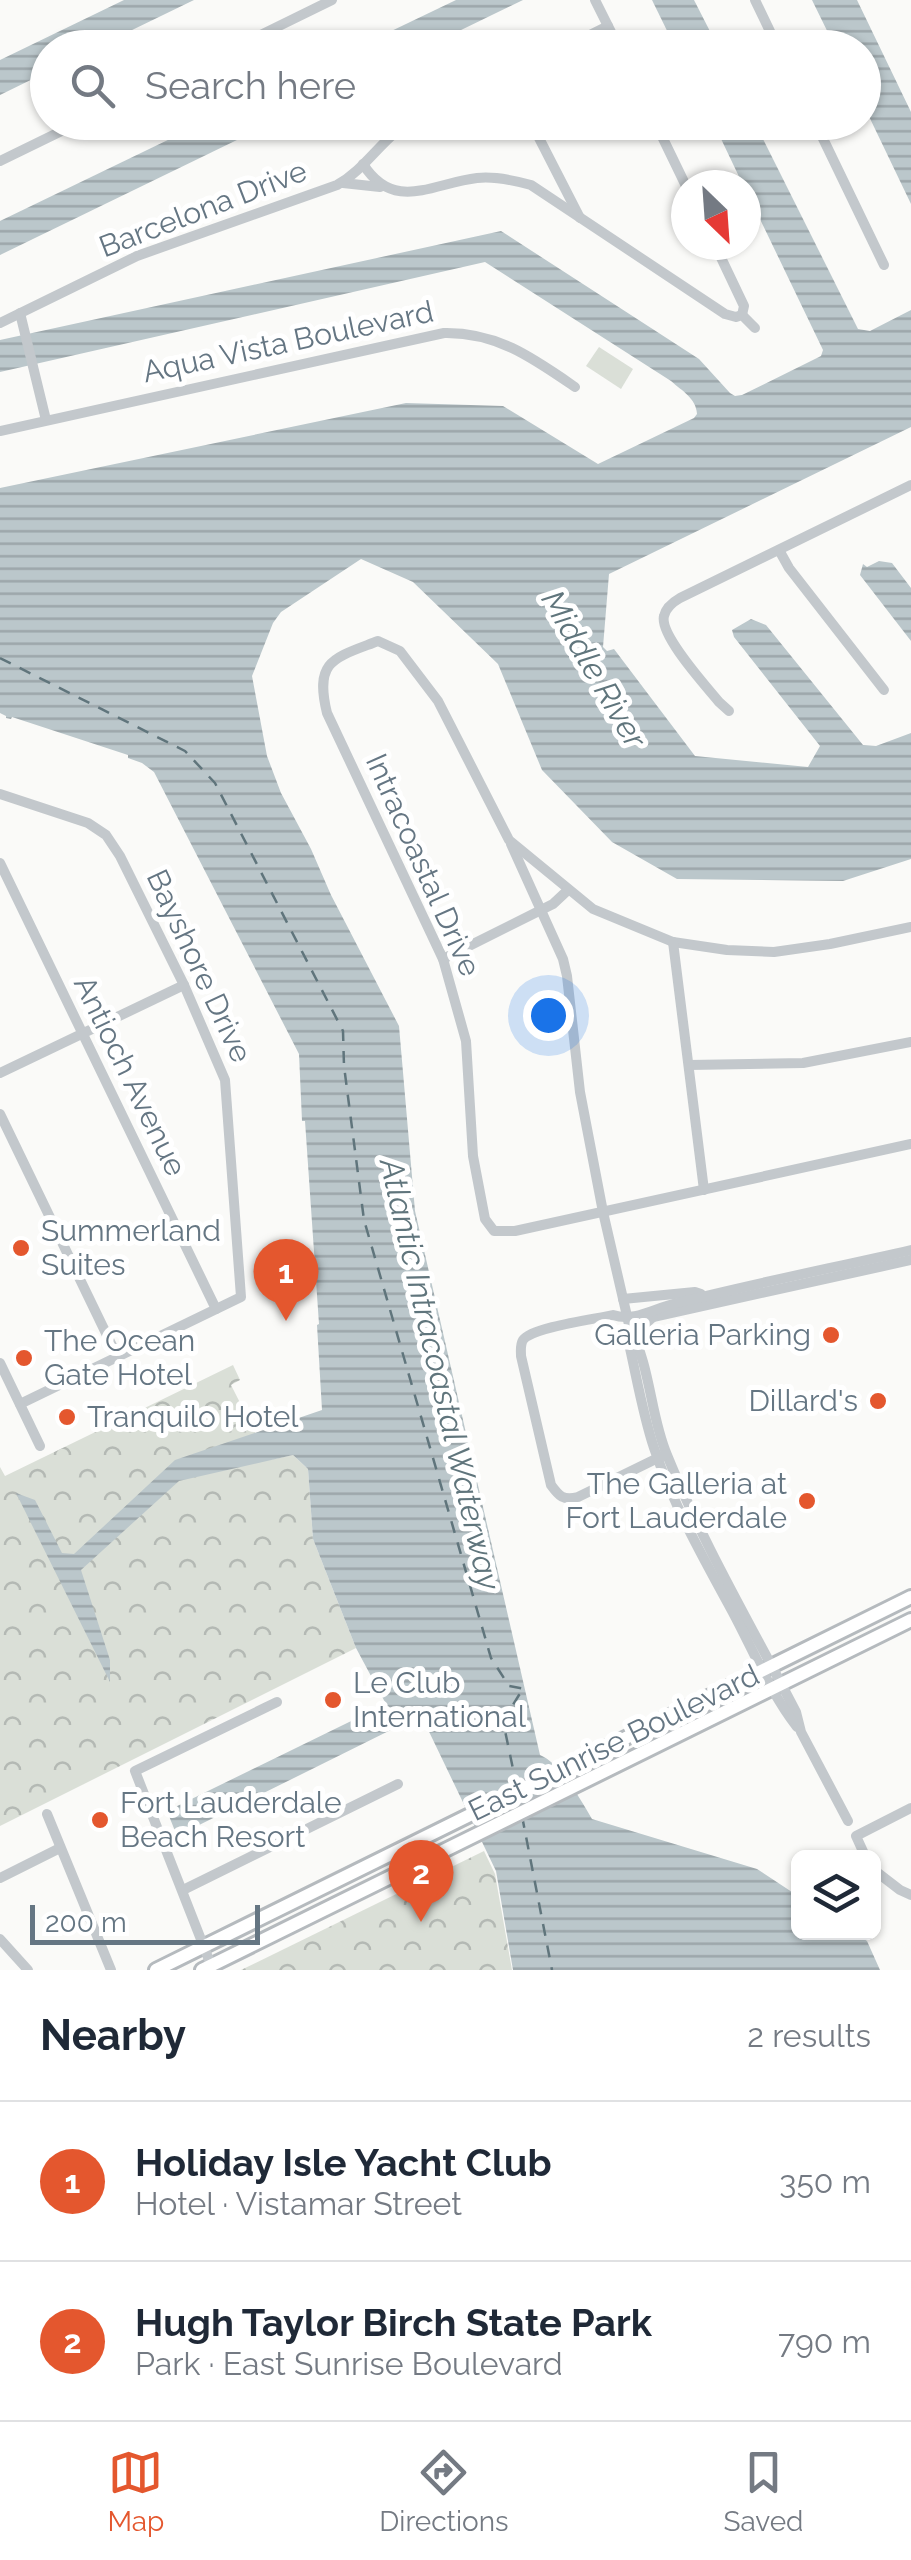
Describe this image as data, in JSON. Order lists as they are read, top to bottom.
{
  "streets": {
    "main road": ["East Sunrise Boulevard"],
    "street": [
      "Barcelona Drive",
      "Aqua Vista Boulevard",
      "Intracoastal Drive",
      "Bayshore Drive",
      "Antioch Avenue"
    ]
  },
  "crossings": [
    ["Bayshore Drive", "Antioch Avenue"]
  ],
  "water": ["Middle River", "Atlantic Intracoastal Waterway"],
  "places": [
    "Summerland Suites",
    "Galleria Parking",
    "The Ocean Gate Hotel",
    "Dillard's",
    "Tranquilo Hotel",
    "The Galleria at Fort Lauderdale",
    "Le Club International",
    "Fort Lauderdale Beach Resort"
  ],
  "scale_bar": "200 m",
  "north": "bottom right",
  "page": {
    "search": "Search here",
    "pins": ["1", "2"],
    "scale": "200 m",
    "heading": ["Nearby", "2 results"],
    "list": [
      {
        "mark": "1",
        "name": "Holiday Isle Yacht Club",
        "note": "Hotel · Vistamar Street",
        "value": "350 m"
      },
      {
        "mark": "2",
        "name": "Hugh Taylor Birch State Park",
        "note": "Park · East Sunrise Boulevard",
        "value": "790 m"
      }
    ],
    "nav": ["Map", "Directions", "Saved"]
  }
}
